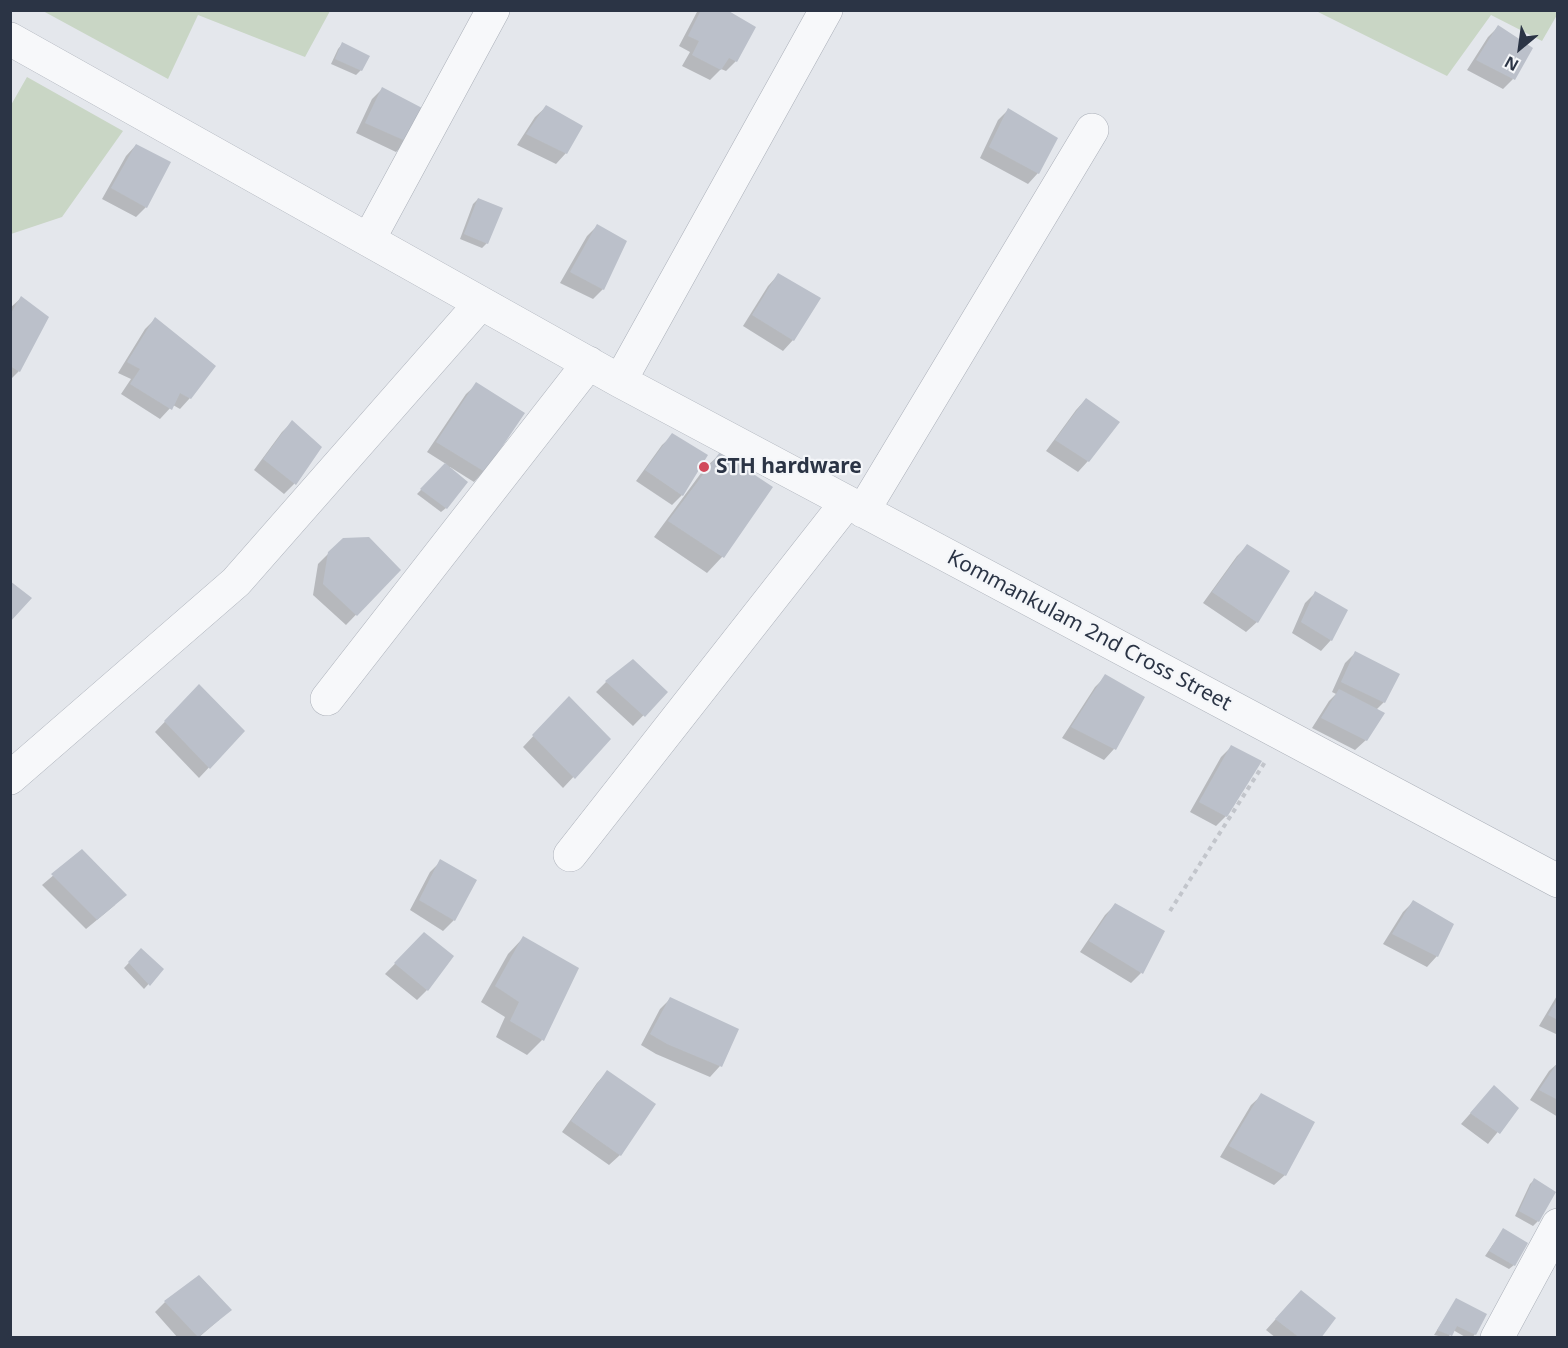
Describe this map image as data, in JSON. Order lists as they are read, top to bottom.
{
  "streets": {
    "street": ["Kommankulam 2nd Cross Street"]
  },
  "places": ["STH hardware"],
  "north": "bottom left"
}
